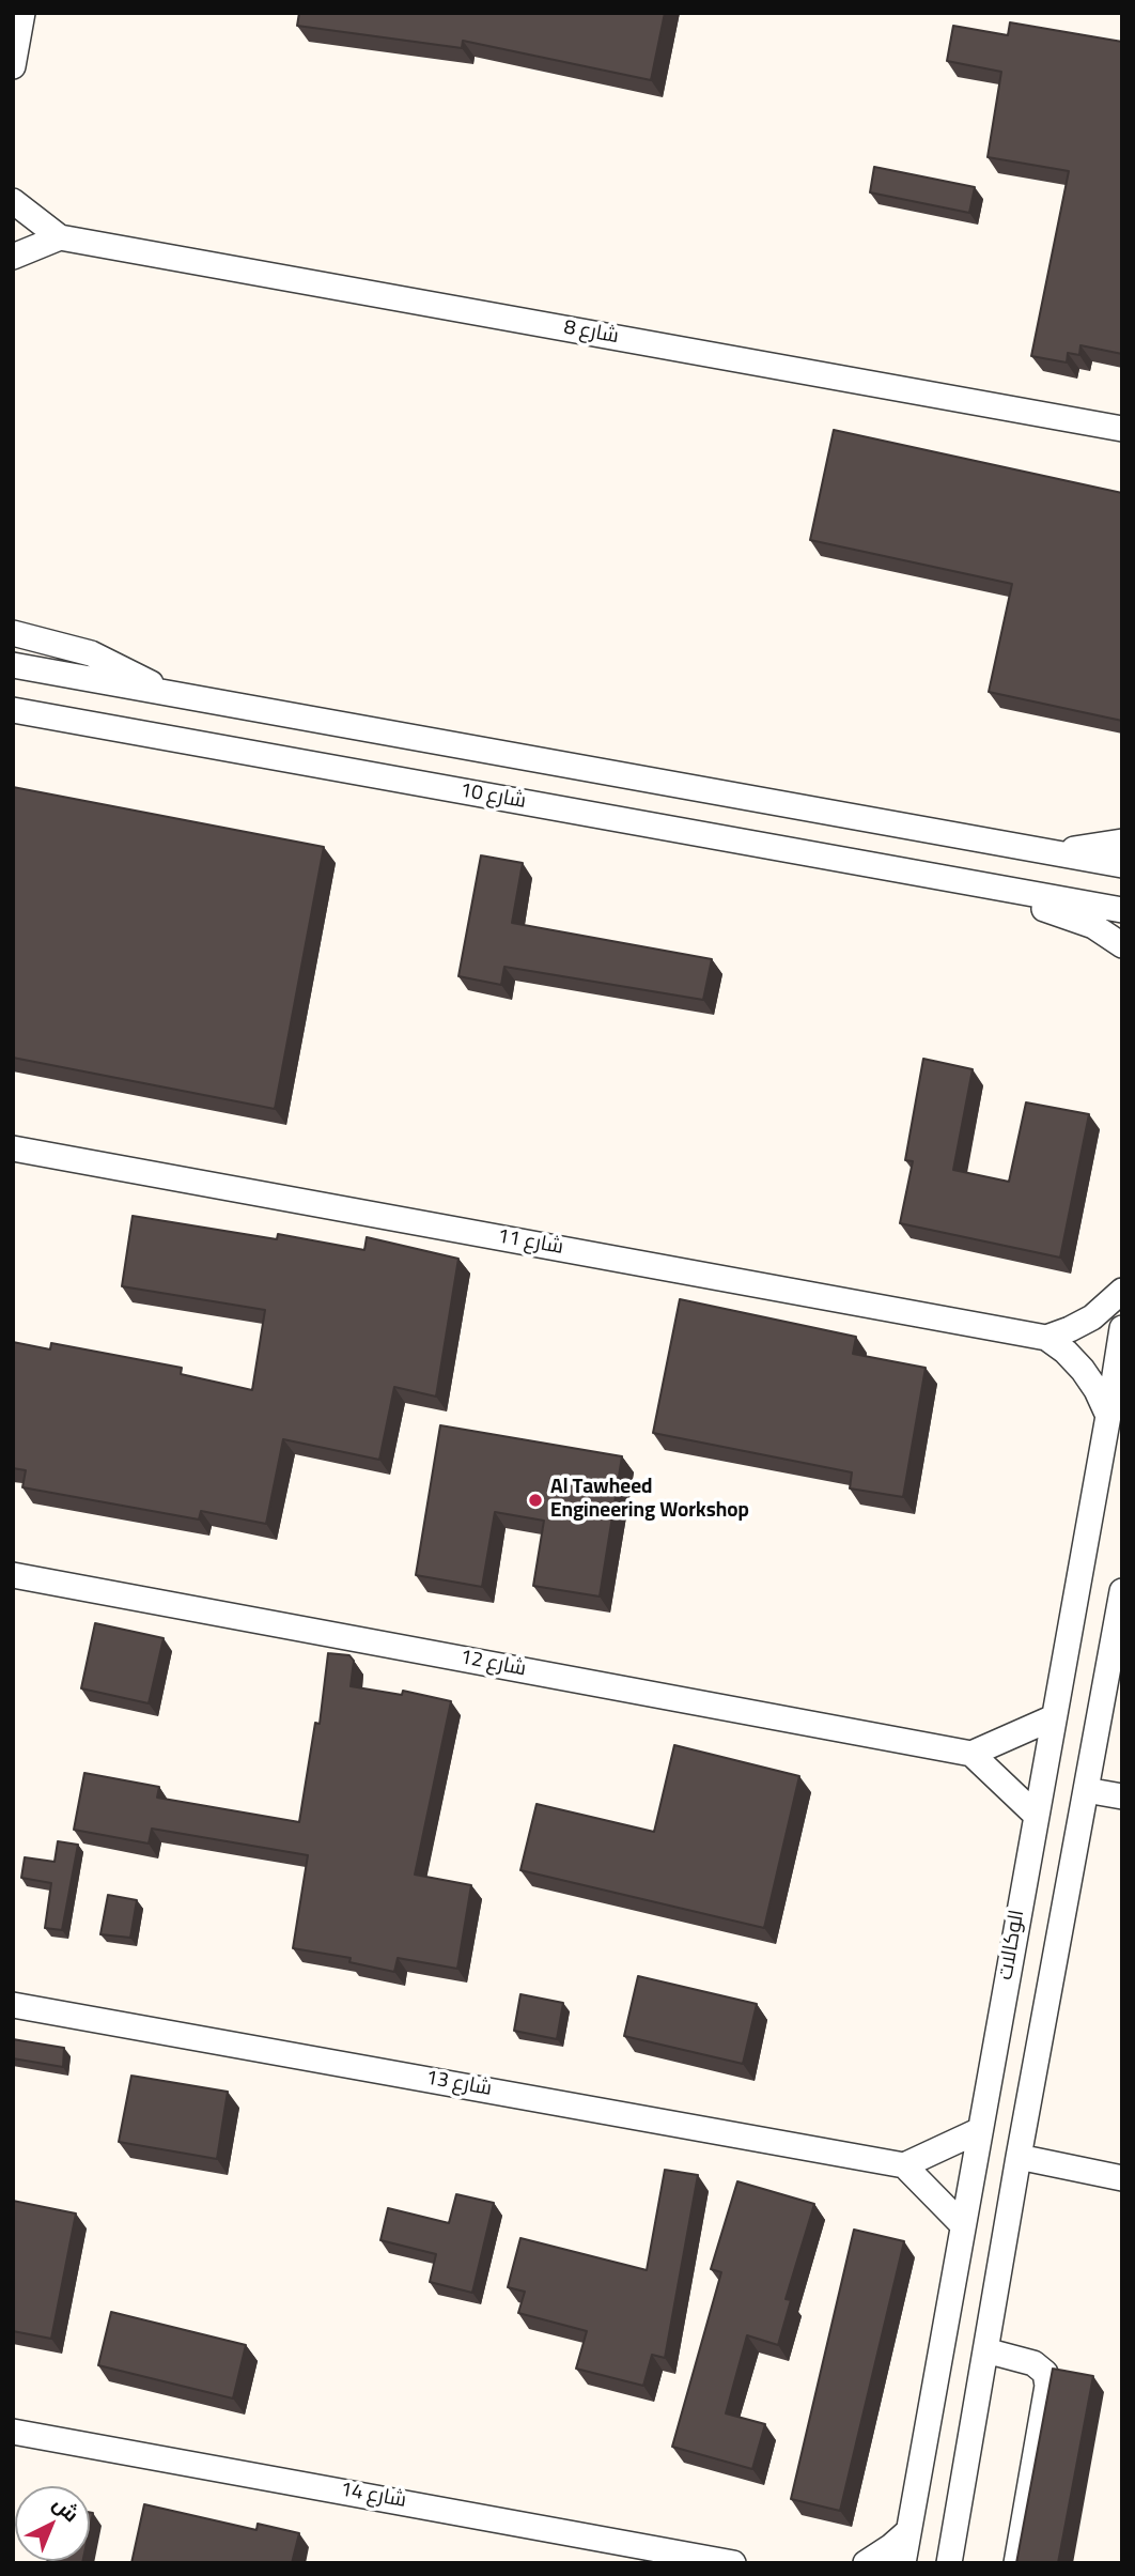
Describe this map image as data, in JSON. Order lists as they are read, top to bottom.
{
  "streets": {
    "street": [
      "شارع 8",
      "شارع 10",
      "شارع 11",
      "شارع 12",
      "الوكالات",
      "شارع 13",
      "شارع 14"
    ]
  },
  "crossings": [
    ["شارع 11", "الوكالات"]
  ],
  "places": ["Al Tawheed Engineering Workshop"],
  "north": "top right"
}
